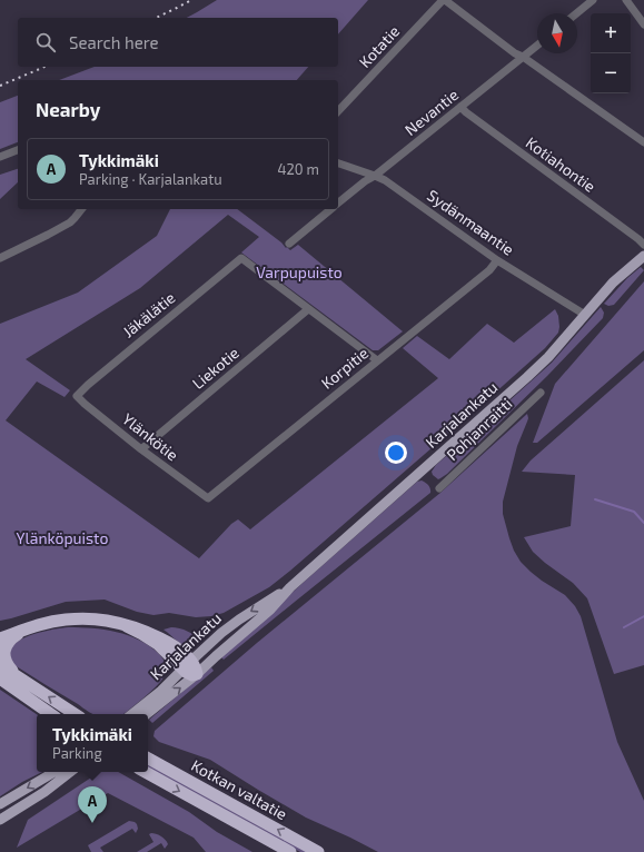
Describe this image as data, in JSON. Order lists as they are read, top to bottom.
{
  "streets": {
    "highway": ["Kotkan valtatie"],
    "main road": ["Karjalankatu"],
    "street": [
      "Kotatie",
      "Nevantie",
      "Kotiahontie",
      "Sydänmaantie",
      "Jäkälätie",
      "Liekotie",
      "Korpitie",
      "Pohjanraitti",
      "Ylänkötie"
    ]
  },
  "crossings": [
    ["Nevantie", "Kotiahontie"],
    ["Nevantie", "Sydänmaantie"],
    ["Sydänmaantie", "Korpitie"],
    ["Sydänmaantie", "Karjalankatu"],
    ["Jäkälätie", "Liekotie"],
    ["Jäkälätie", "Ylänkötie"],
    ["Liekotie", "Ylänkötie"],
    ["Korpitie", "Ylänkötie"]
  ],
  "parks": ["Varpupuisto", "Ylänköpuisto"],
  "north": "bottom",
  "page": {
    "map_buttons": ["+", "−"],
    "search": "Search here",
    "heading": "Nearby",
    "list": [
      {
        "mark": "A",
        "name": "Tykkimäki",
        "note": "Parking · Karjalankatu",
        "value": "420 m"
      }
    ],
    "popup": ["Tykkimäki", "Parking"],
    "pins": "A"
  }
}
